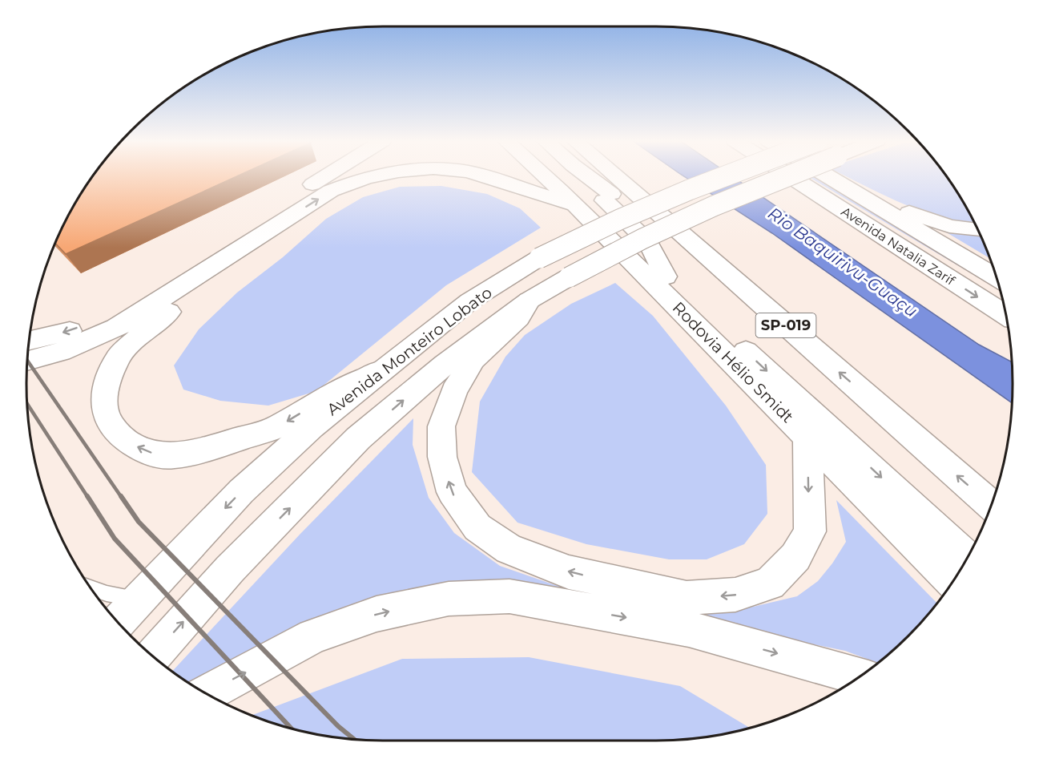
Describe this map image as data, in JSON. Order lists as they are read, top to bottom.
{
  "streets": {
    "main road": [
      "Avenida Natalia Zarif",
      "SP-019",
      "Avenida Monteiro Lobato",
      "Rodovia Hélio Smidt"
    ]
  },
  "water": ["Rio Baquirivu-Guaçu"]
}
